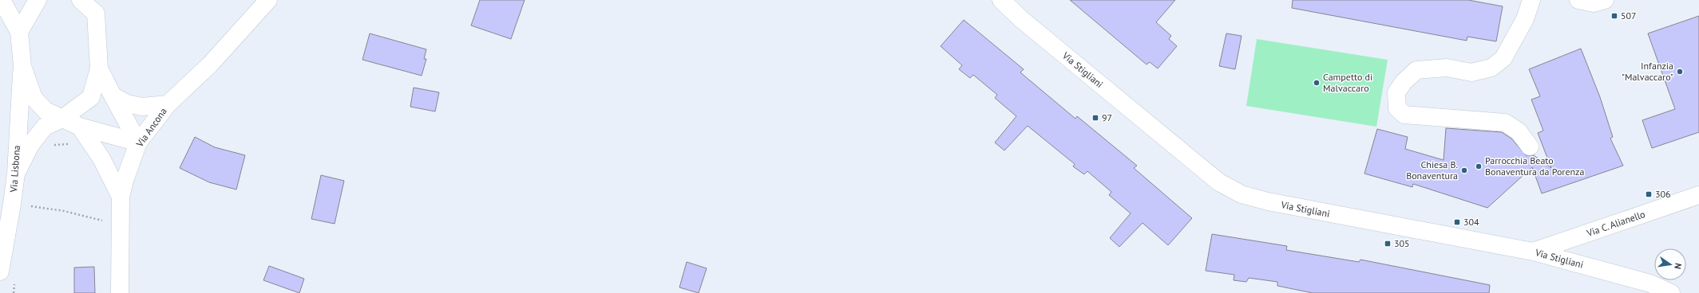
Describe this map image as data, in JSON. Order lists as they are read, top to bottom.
{
  "streets": {
    "street": [
      "Via Stigliani",
      "Via Ancona",
      "Via Lisbona",
      "Via C. Alianello"
    ]
  },
  "crossings": [
    ["Via Stigliani", "Via C. Alianello"]
  ],
  "places": {
    "transit": [
      "507",
      "97",
      "306",
      "304",
      "305"
    ],
    "other": [
      "Infanzia \"Malvaccaro\"",
      "Campetto di Malvaccaro",
      "Parrocchia Beato Bonaventura da Porenza",
      "Chiesa B. Bonaventura"
    ]
  },
  "north": "right"
}
